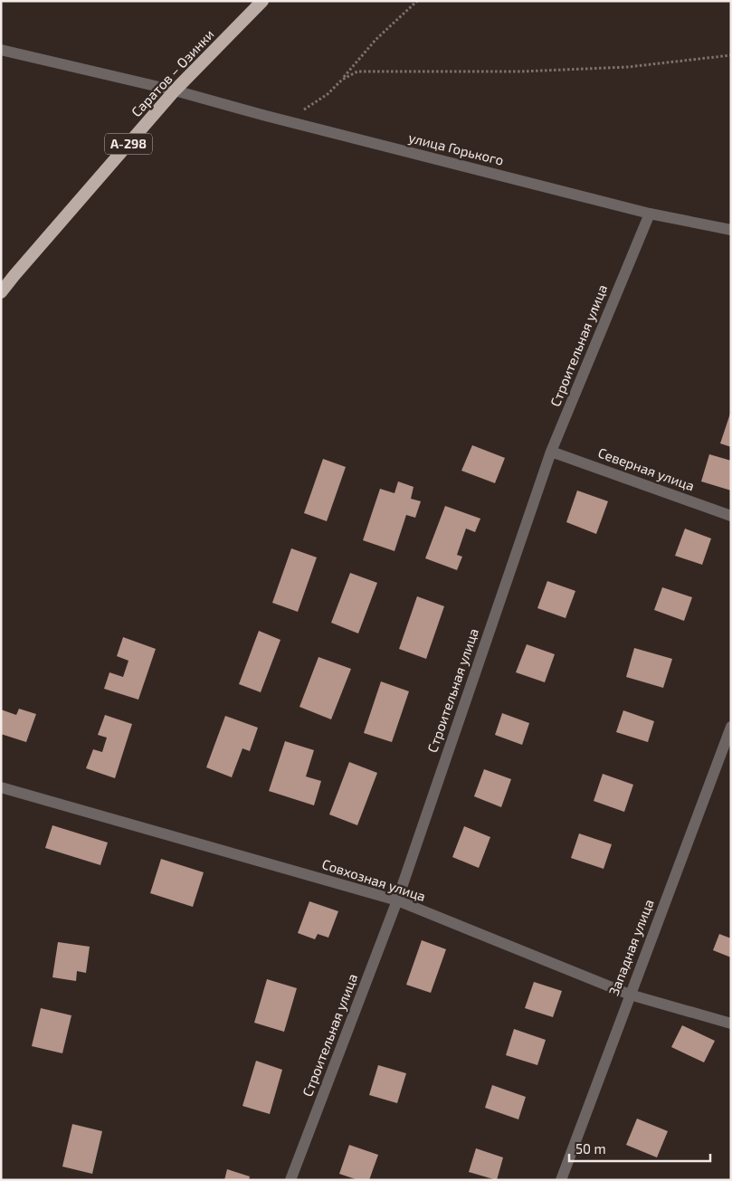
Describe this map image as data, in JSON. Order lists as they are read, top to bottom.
{
  "streets": {
    "highway": ["Саратов – Озинки", "А-298"],
    "street": [
      "улица Горького",
      "Строительная улица",
      "Северная улица",
      "Совхозная улица",
      "Западная улица"
    ]
  },
  "crossings": [
    ["Саратов – Озинки", "улица Горького"],
    ["улица Горького", "Строительная улица"],
    ["Строительная улица", "Северная улица"],
    ["Строительная улица", "Совхозная улица"],
    ["Совхозная улица", "Западная улица"]
  ],
  "scale_bar": "50 m"
}
